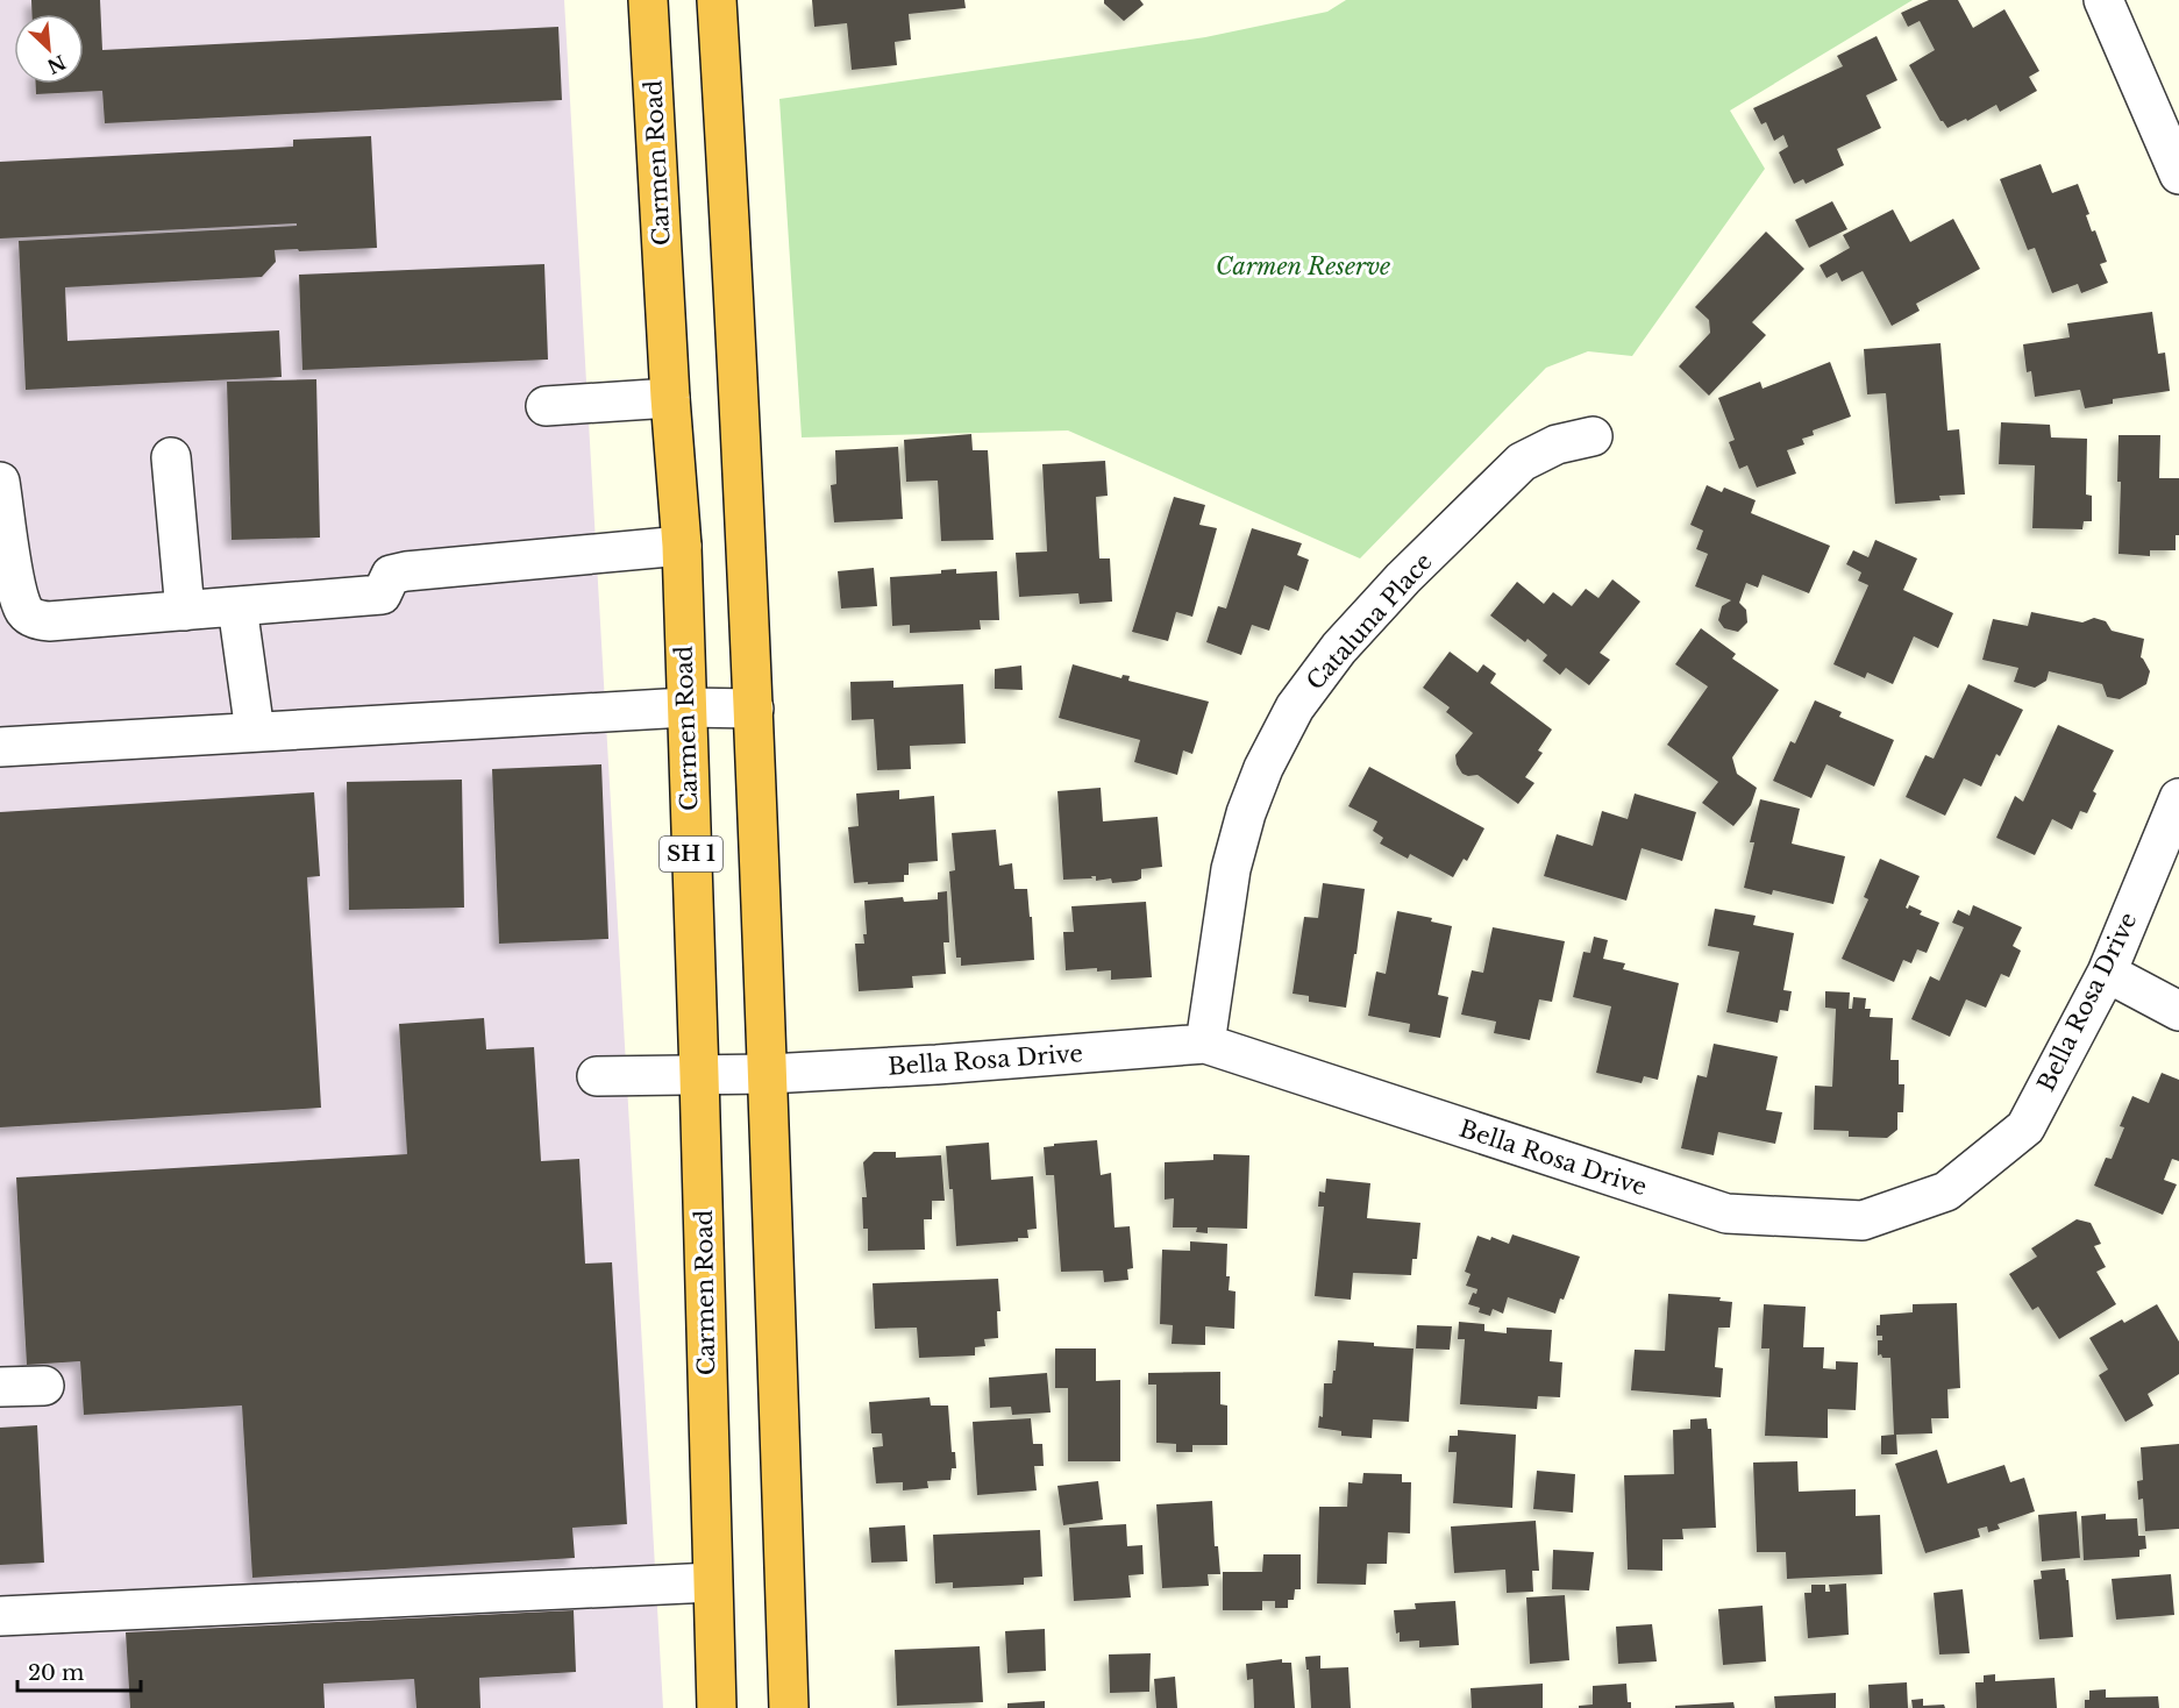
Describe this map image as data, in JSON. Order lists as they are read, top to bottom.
{
  "streets": {
    "highway": ["Carmen Road", "SH 1"],
    "street": ["Cataluna Place", "Bella Rosa Drive"]
  },
  "crossings": [
    ["Carmen Road", "Bella Rosa Drive"],
    ["Cataluna Place", "Bella Rosa Drive"]
  ],
  "parks": ["Carmen Reserve"],
  "scale_bar": "20 m",
  "north": "bottom right"
}
